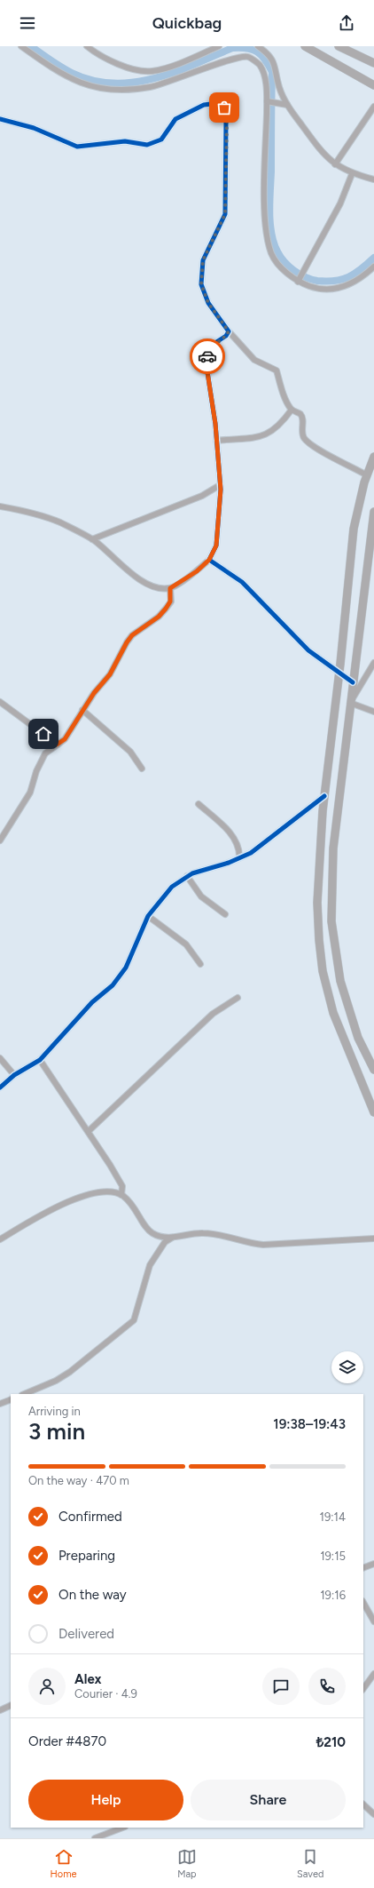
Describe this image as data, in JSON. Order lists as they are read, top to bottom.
{
  "page": {
    "header": "Quickbag",
    "heading": ["3 min", "Arriving in", "19:38–19:43"],
    "panel": [
      "Alex",
      "Courier · 4.9",
      "Order #4870",
      "₺210"
    ],
    "bar": "On the way · 470 m",
    "list": [
      ["Confirmed", "19:14"],
      ["Preparing", "19:15"],
      ["On the way", "19:16"],
      "Delivered"
    ],
    "buttons": ["Help", "Share"],
    "tabs": ["Home", "Map", "Saved"]
  }
}
